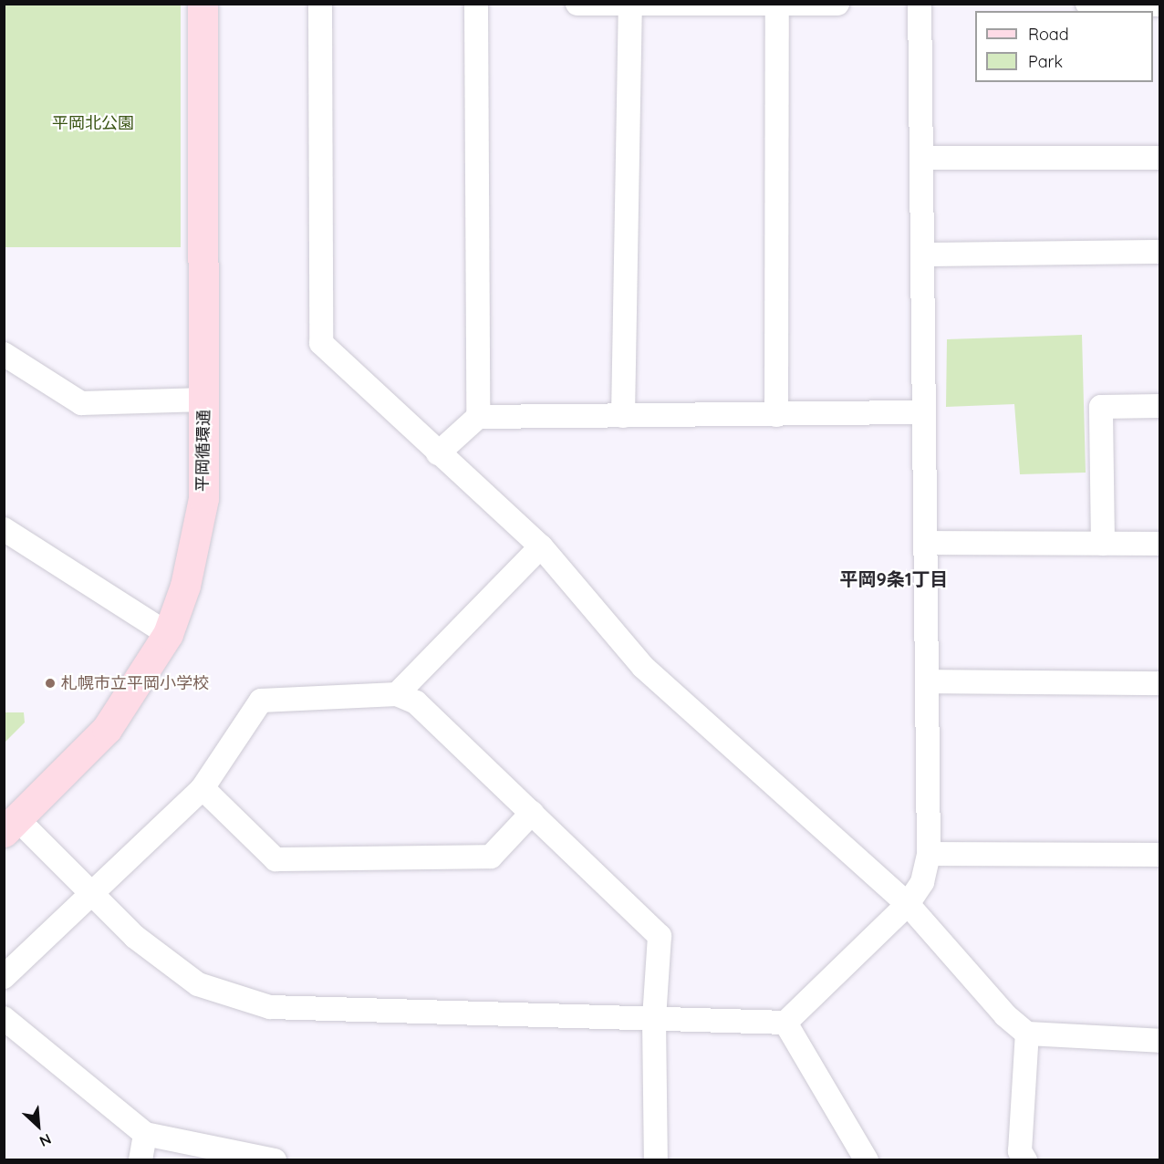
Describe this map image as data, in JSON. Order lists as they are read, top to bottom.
{
  "streets": {
    "street": ["平岡循環通"]
  },
  "districts": ["平岡9条1丁目"],
  "parks": ["平岡北公園"],
  "places": ["札幌市立平岡小学校"],
  "legend": ["Road", "Park"],
  "north": "bottom right"
}
